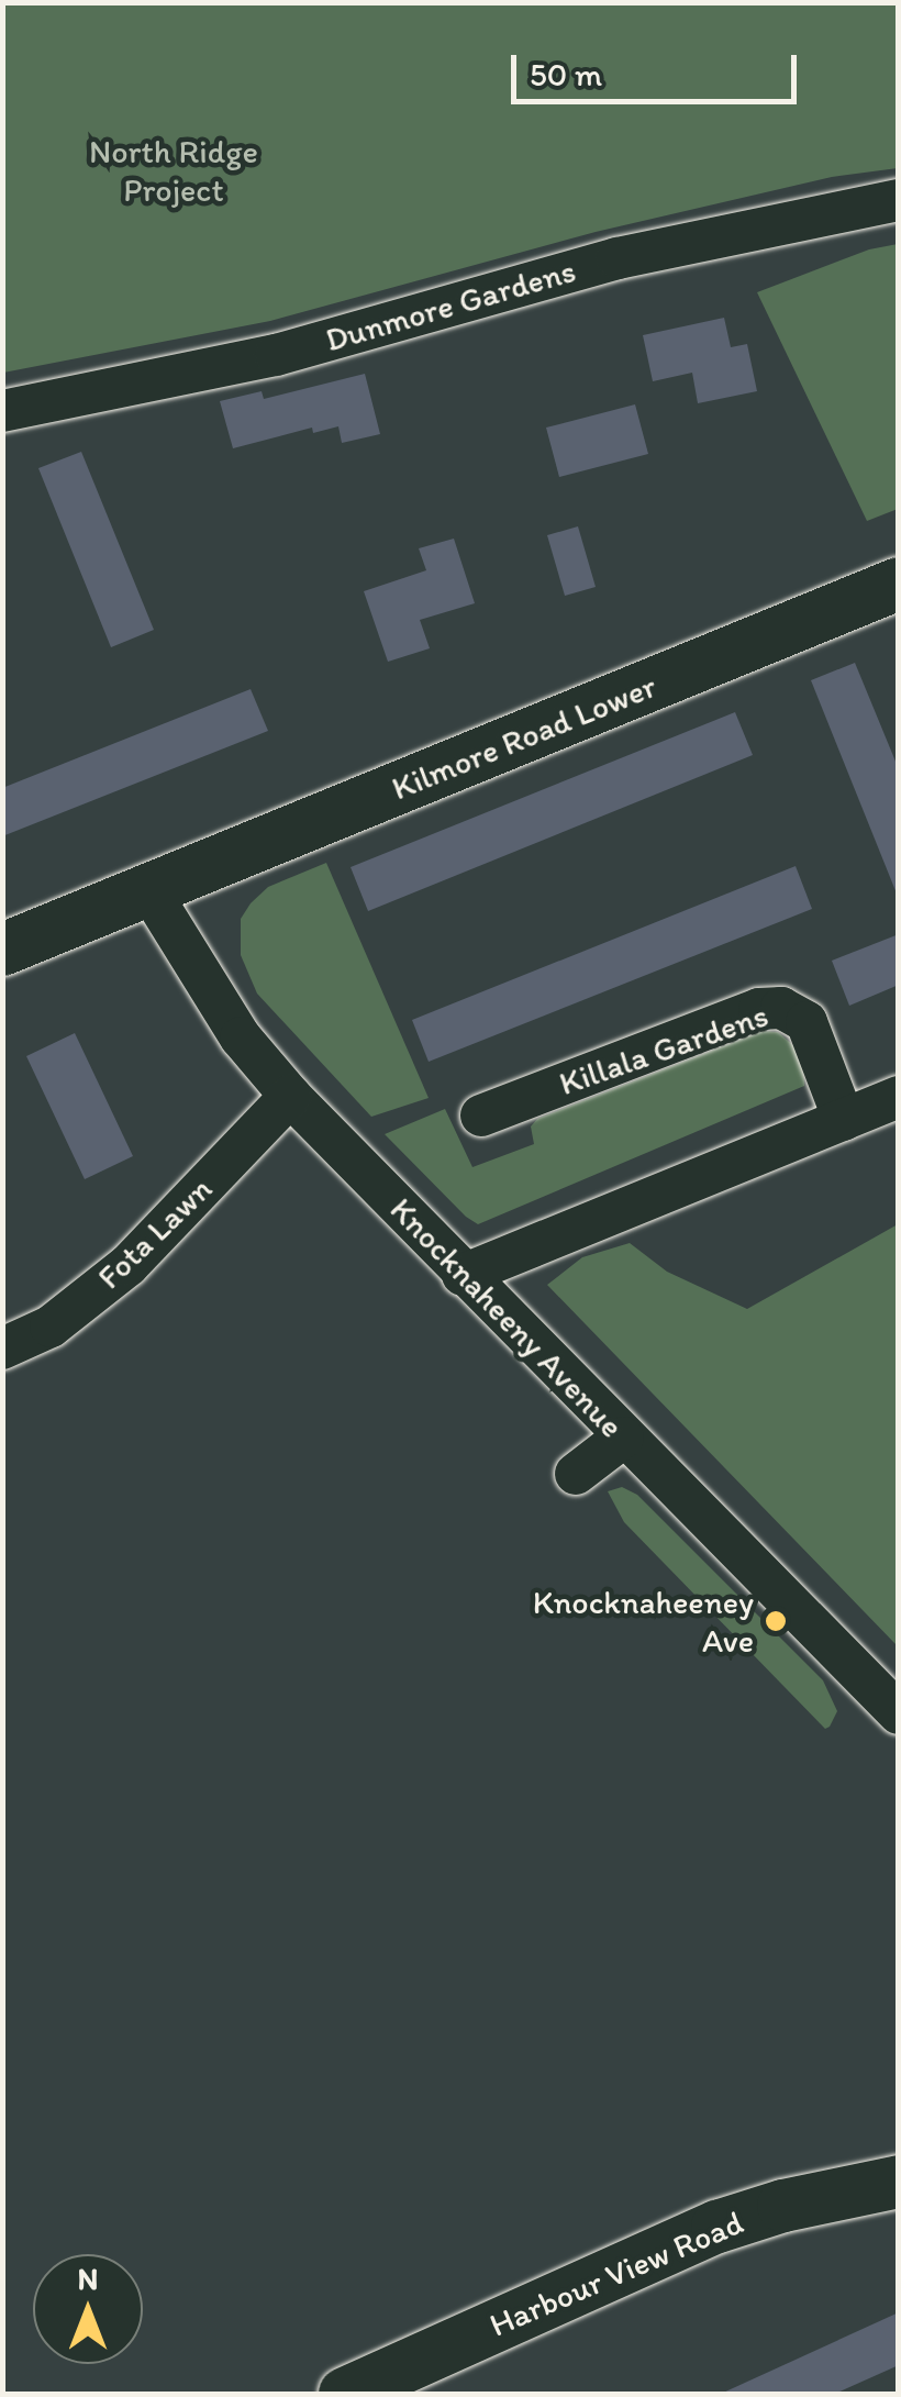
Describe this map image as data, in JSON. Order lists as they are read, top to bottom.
{
  "streets": {
    "street": [
      "Dunmore Gardens",
      "Kilmore Road Lower",
      "Killala Gardens",
      "Fota Lawn",
      "Knocknaheeny Avenue",
      "Harbour View Road"
    ]
  },
  "crossings": [
    ["Kilmore Road Lower", "Knocknaheeny Avenue"],
    ["Fota Lawn", "Knocknaheeny Avenue"]
  ],
  "parks": ["North Ridge Project"],
  "places": ["Knocknaheeney Ave"],
  "scale_bar": "50 m",
  "north": "top"
}
